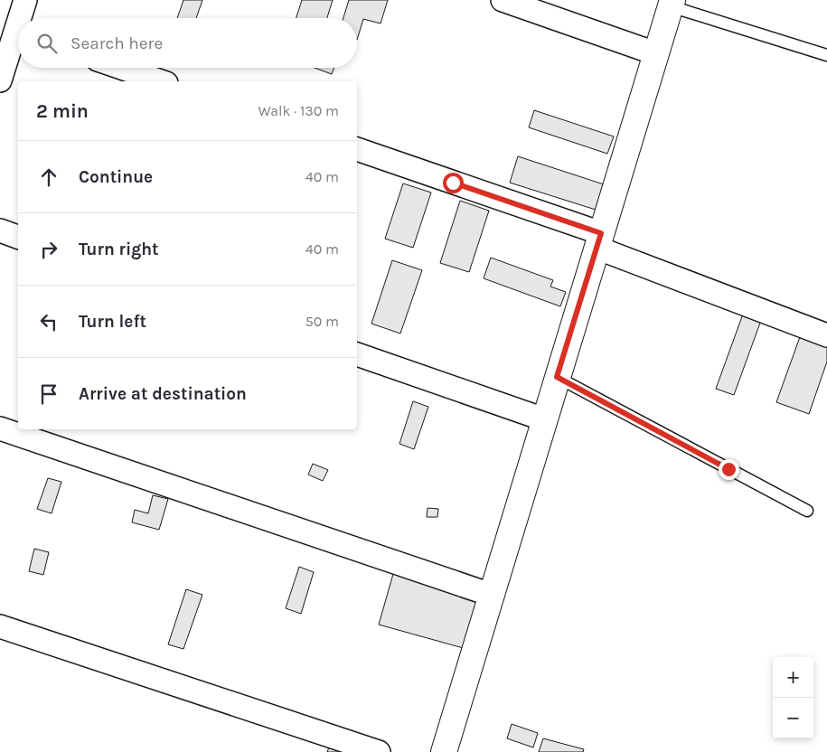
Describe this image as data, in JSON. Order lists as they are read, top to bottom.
{
  "page": {
    "search": "Search here",
    "heading": ["2 min", "Walk · 130 m"],
    "list": [
      ["Continue", "40 m"],
      ["Turn right", "40 m"],
      ["Turn left", "50 m"],
      "Arrive at destination"
    ],
    "map_buttons": ["+", "−"]
  }
}
